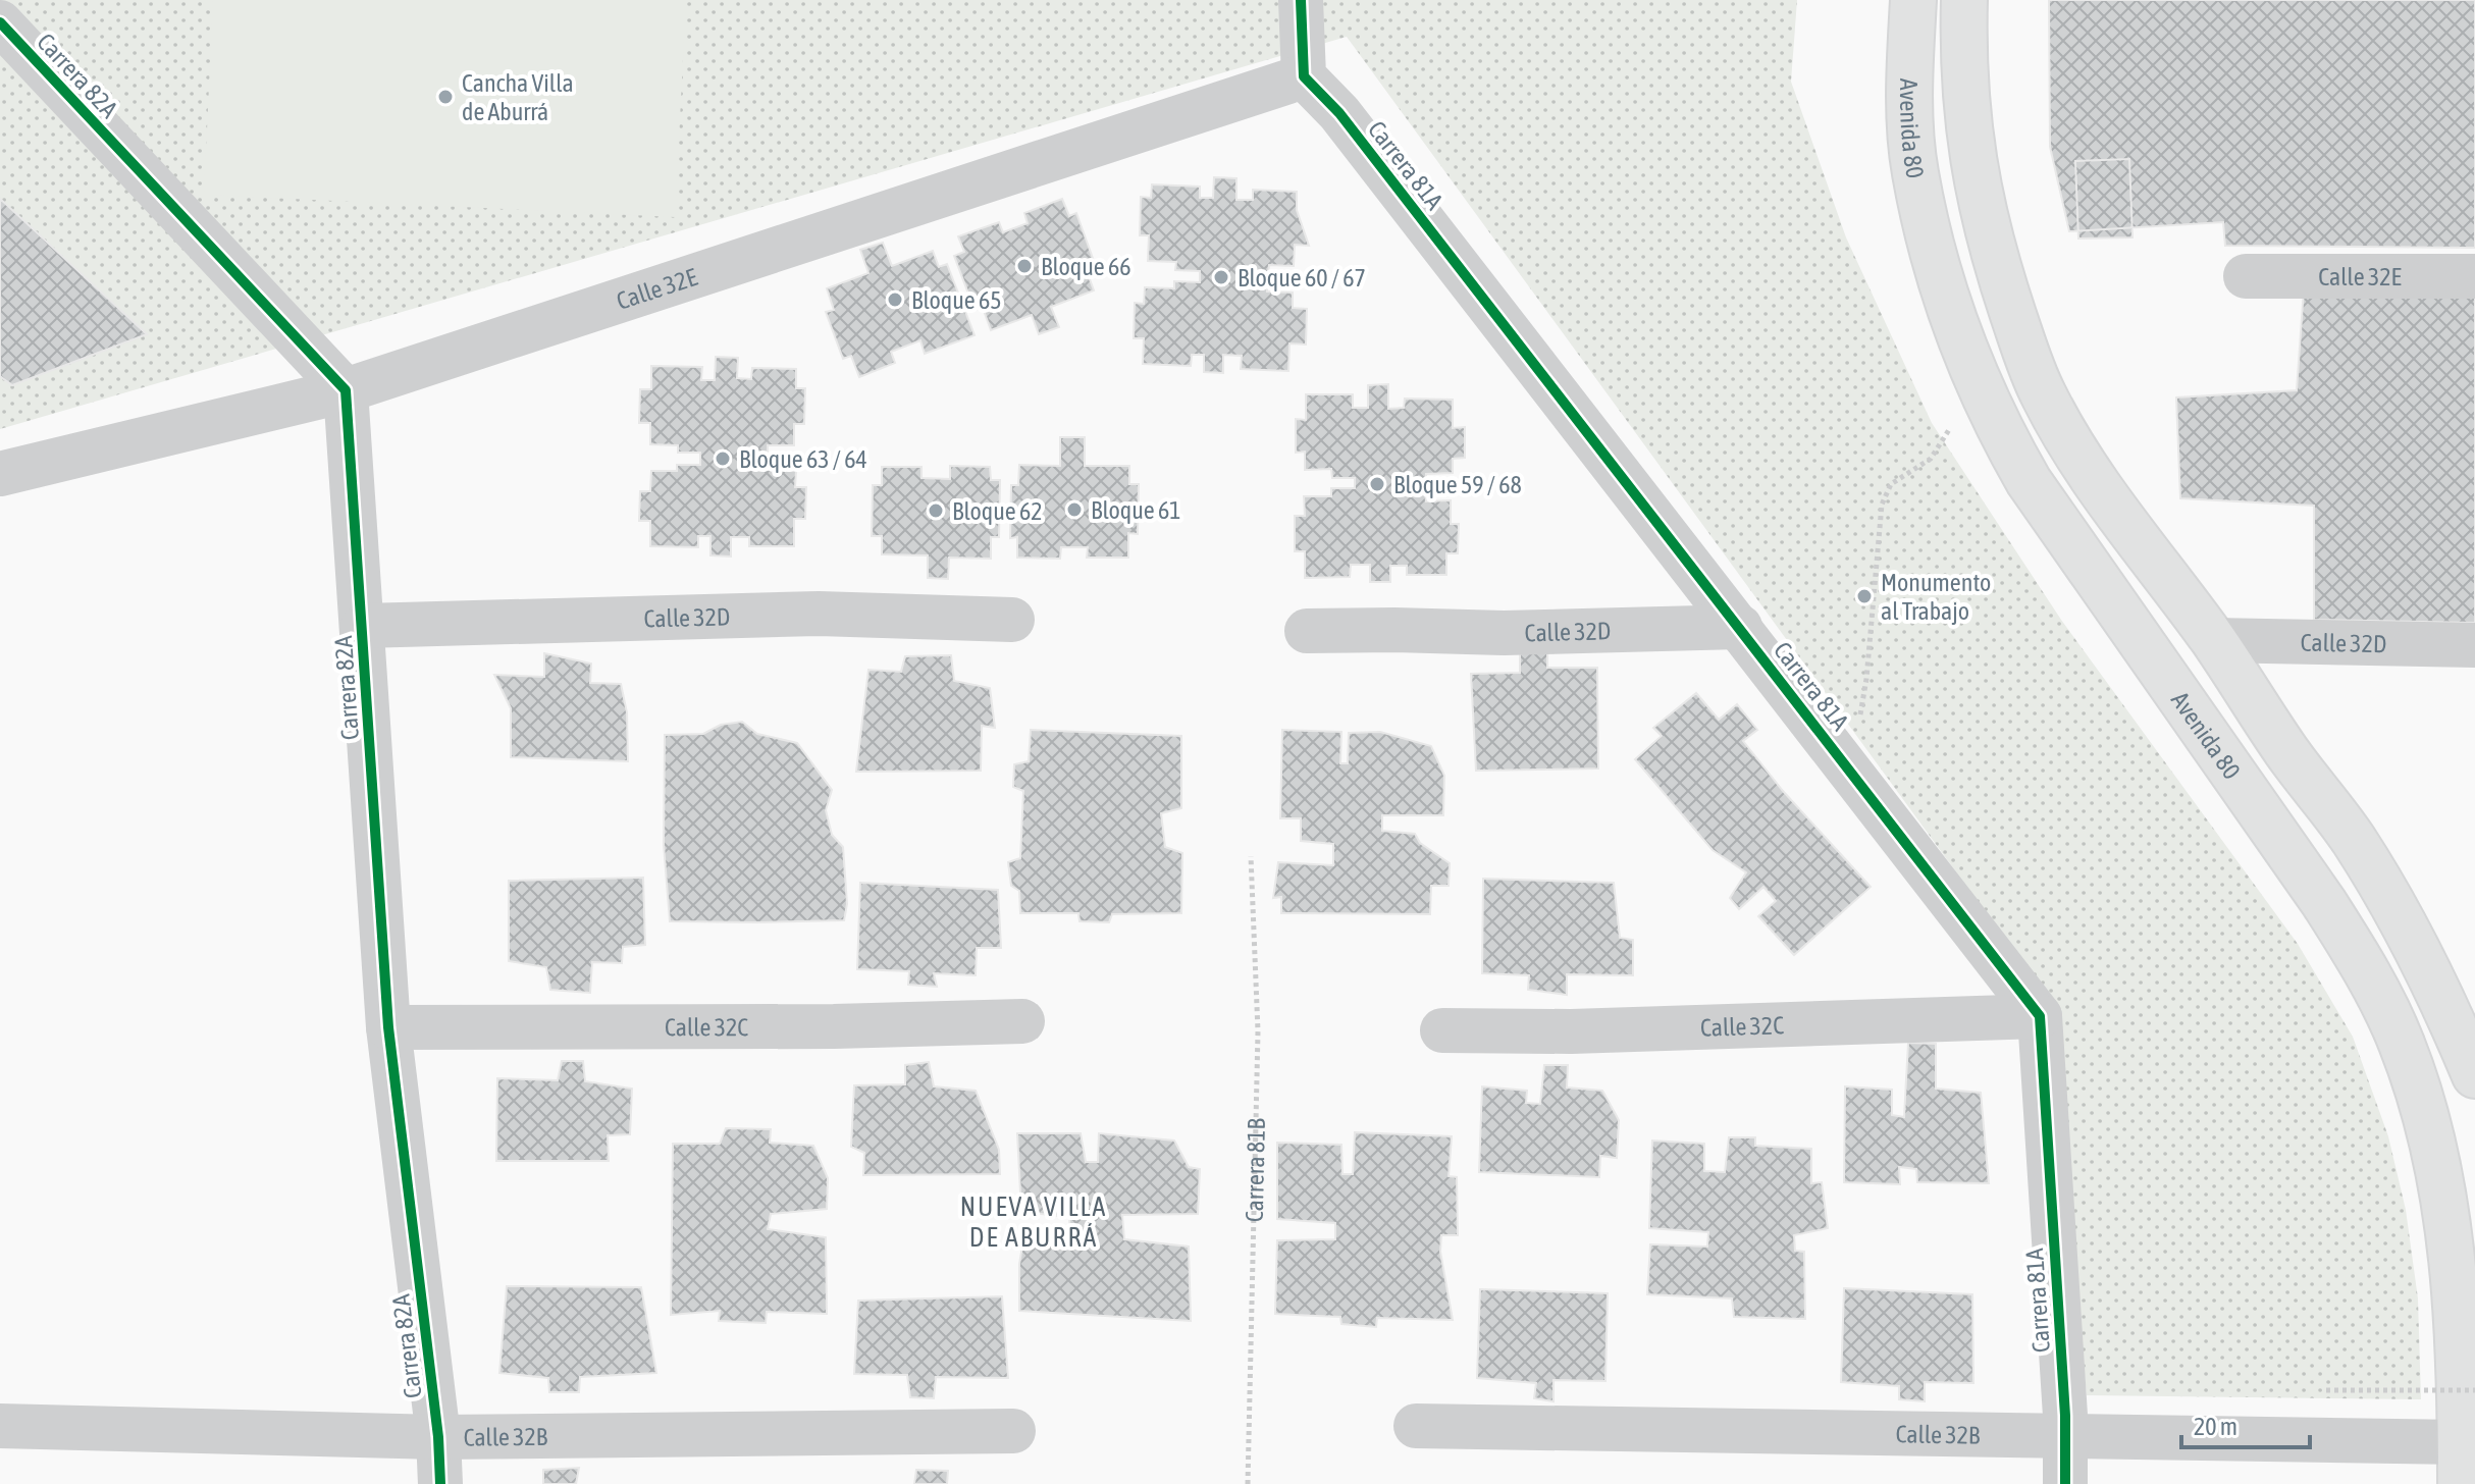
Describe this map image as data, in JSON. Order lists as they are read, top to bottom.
{
  "streets": {
    "main road": ["Avenida 80"],
    "street": [
      "Carrera 82A",
      "Carrera 81A",
      "Calle 32E",
      "Calle 32D",
      "Calle 32C",
      "Calle 32B"
    ],
    "path": ["Carrera 81B"]
  },
  "crossings": [
    ["Carrera 82A", "Calle 32E"],
    ["Carrera 82A", "Calle 32D"],
    ["Carrera 82A", "Calle 32C"],
    ["Carrera 82A", "Calle 32B"],
    ["Avenida 80", "Calle 32B"],
    ["Carrera 81A", "Calle 32E"],
    ["Carrera 81A", "Calle 32D"],
    ["Carrera 81A", "Calle 32C"],
    ["Carrera 81A", "Calle 32B"]
  ],
  "districts": ["NUEVA VILLA DE ABURRÁ"],
  "places": [
    "Cancha Villa de Aburrá",
    "Bloque 66",
    "Bloque 60 / 67",
    "Bloque 65",
    "Bloque 63 / 64",
    "Bloque 59 / 68",
    "Bloque 61",
    "Bloque 62",
    "Monumento al Trabajo"
  ],
  "scale_bar": "20 m"
}
